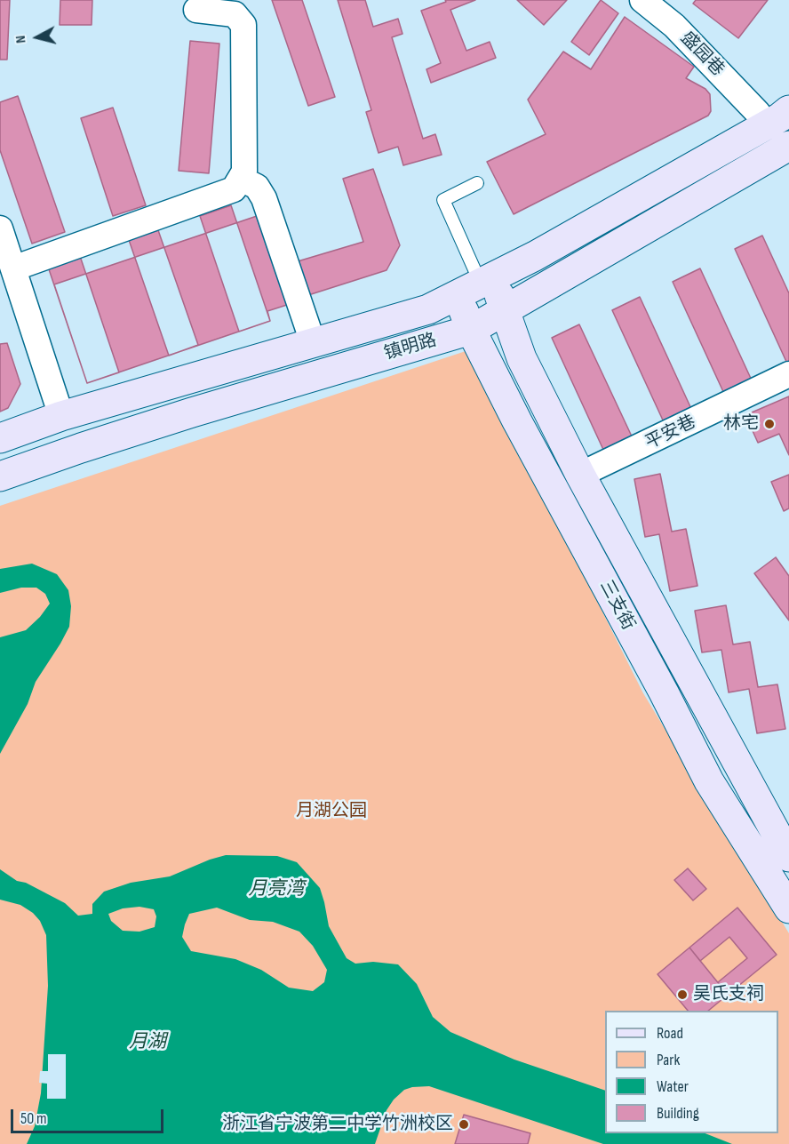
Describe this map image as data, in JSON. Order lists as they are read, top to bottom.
{
  "streets": {
    "main road": ["镇明路", "三支街"],
    "street": ["盛园巷", "平安巷"]
  },
  "crossings": [
    ["镇明路", "三支街"],
    ["平安巷", "三支街"]
  ],
  "water": ["月亮湾", "月湖"],
  "parks": ["月湖公园"],
  "places": ["林宅", "吴氏支祠", "浙江省宁波第二中学竹洲校区"],
  "legend": [
    "Road",
    "Park",
    "Water",
    "Building"
  ],
  "scale_bar": "50 m",
  "north": "left"
}
